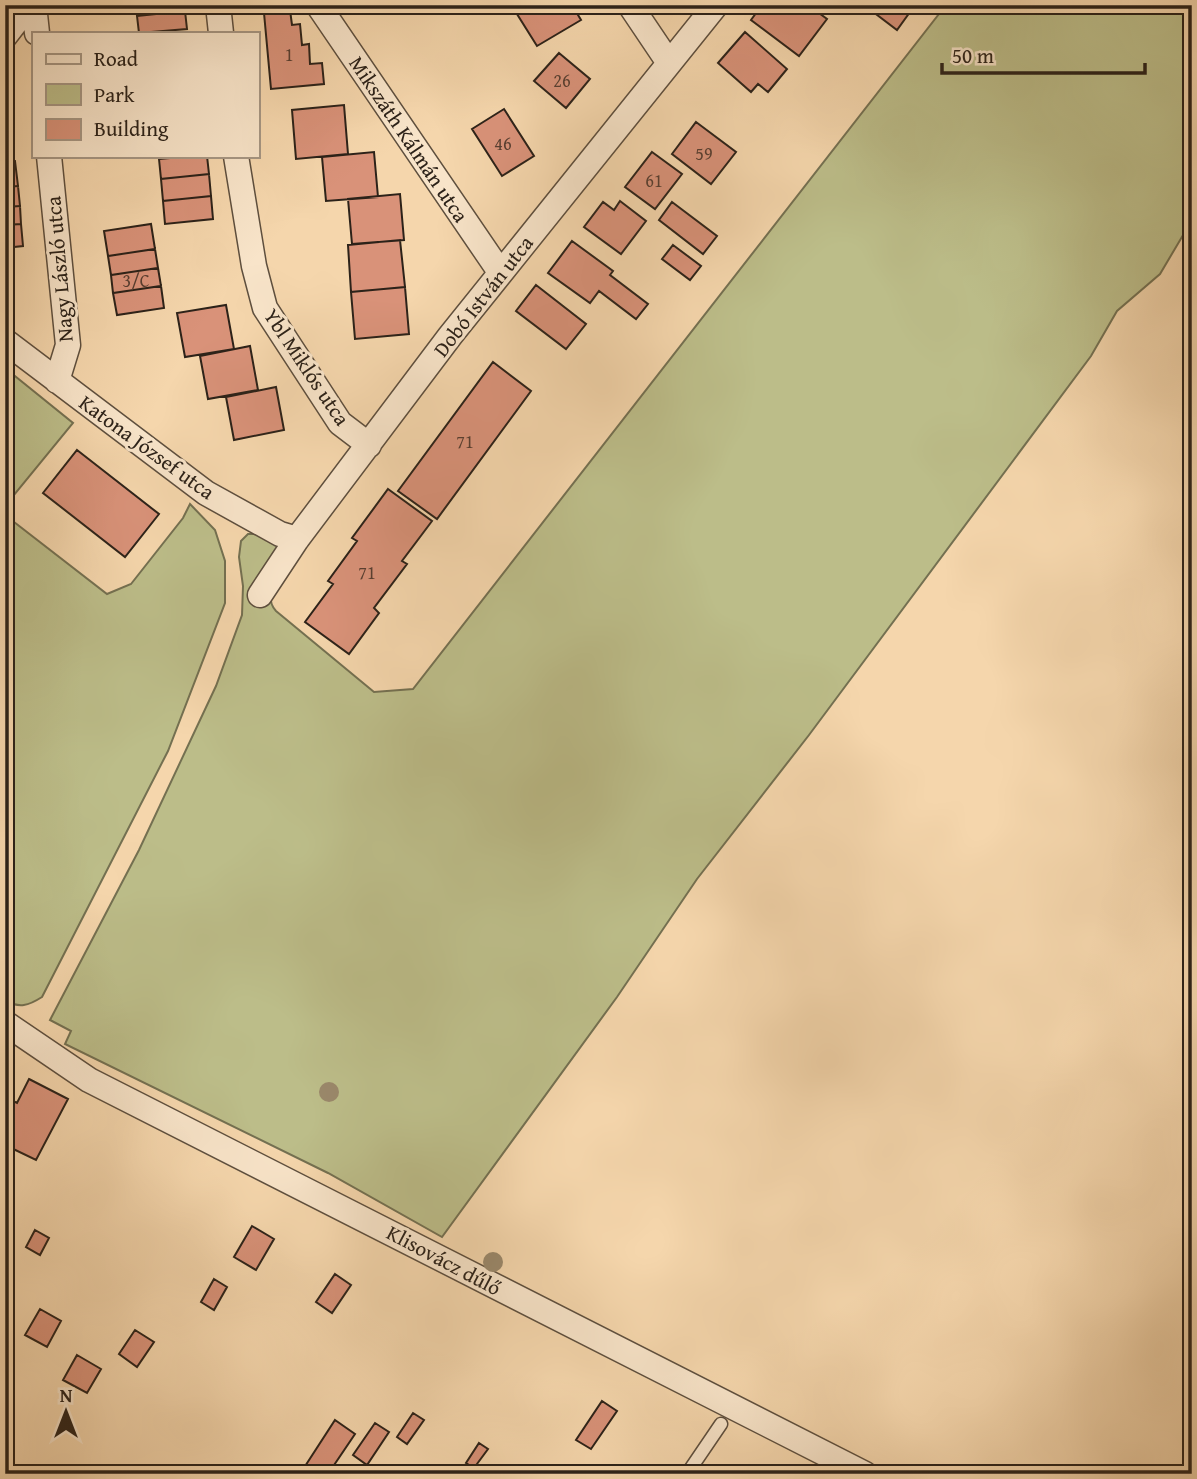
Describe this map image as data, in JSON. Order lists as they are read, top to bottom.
{
  "streets": {
    "street": [
      "Mikszáth Kálmán utca",
      "Nagy László utca",
      "Dobó István utca",
      "Ybl Miklós utca",
      "Katona József utca",
      "Klisovácz dűlő"
    ]
  },
  "crossings": [
    ["Mikszáth Kálmán utca", "Dobó István utca"],
    ["Nagy László utca", "Katona József utca"],
    ["Dobó István utca", "Ybl Miklós utca"],
    ["Dobó István utca", "Katona József utca"]
  ],
  "house_numbers": [
    "1",
    "26",
    "46",
    "59",
    "61",
    "3/C",
    "71",
    "71"
  ],
  "legend": ["Road", "Park", "Building"],
  "scale_bar": "50 m",
  "north": "top"
}
